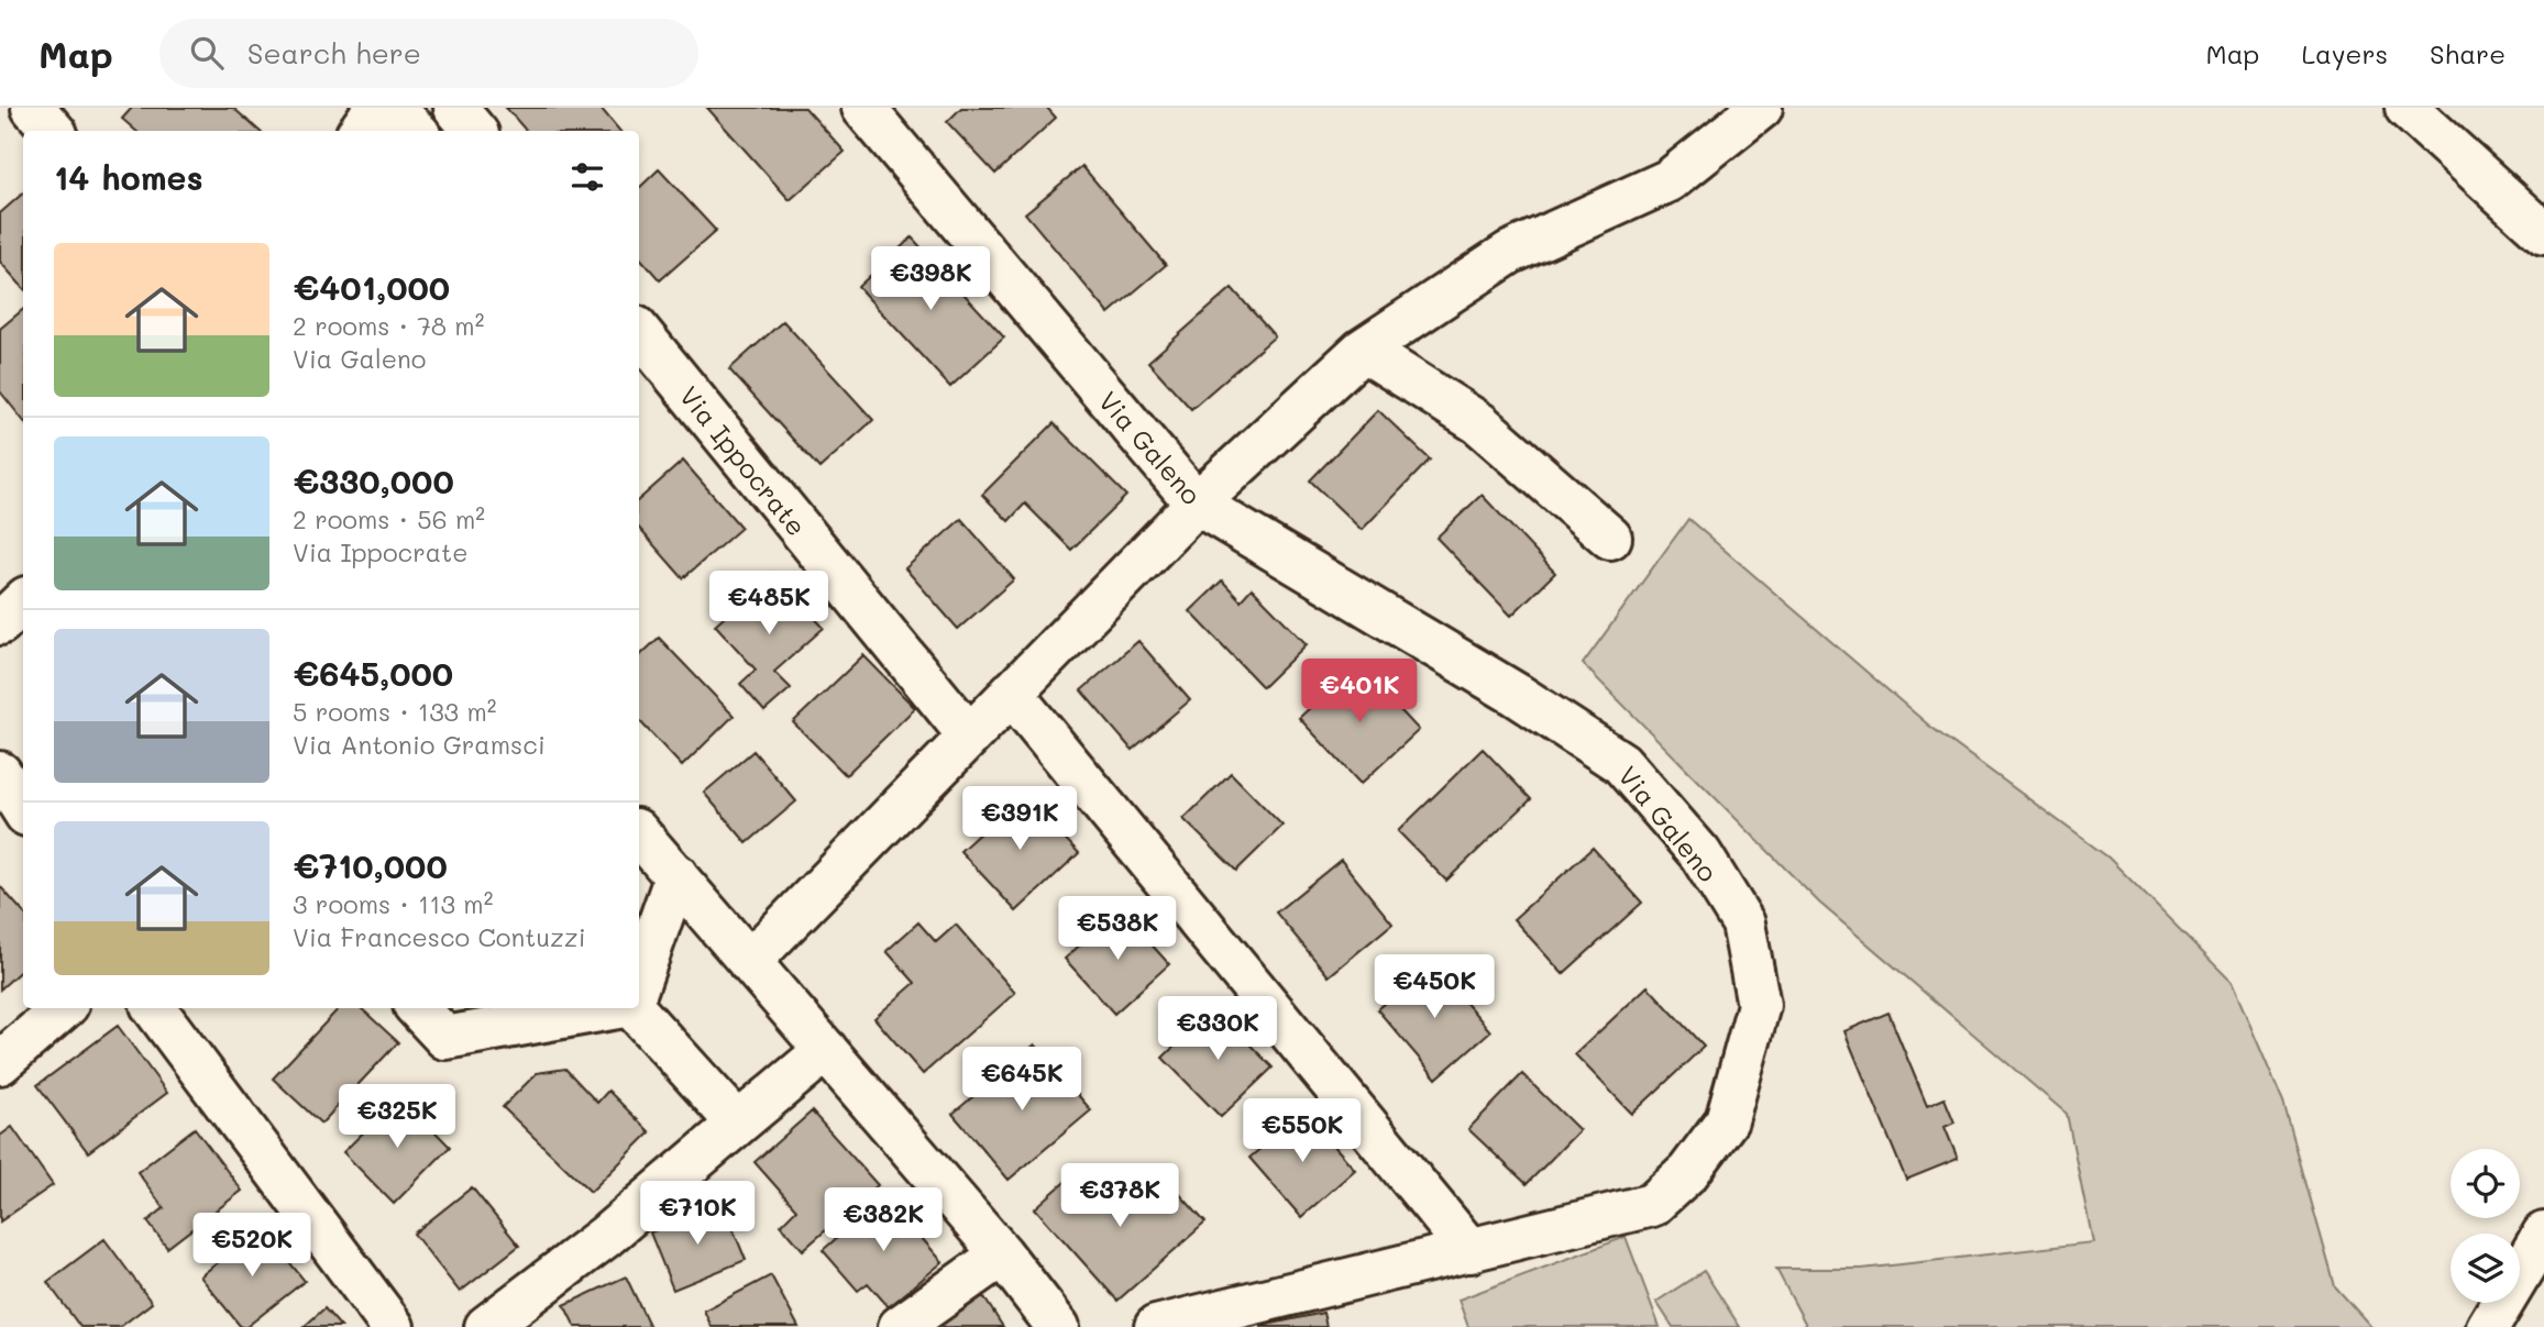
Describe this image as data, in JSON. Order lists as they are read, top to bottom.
{
  "streets": {
    "street": ["Via Galeno", "Via Ippocrate"]
  },
  "page": {
    "header": "Map",
    "search": "Search here",
    "nav": ["Map", "Layers", "Share"],
    "heading": "14 homes",
    "list": [
      {
        "name": "€401,000",
        "note": "2 rooms · 78 m² · Via Galeno"
      },
      {
        "name": "€330,000",
        "note": "2 rooms · 56 m² · Via Ippocrate"
      },
      {
        "name": "€645,000",
        "note": "5 rooms · 133 m² · Via Antonio Gramsci"
      },
      {
        "name": "€710,000",
        "note": "3 rooms · 113 m² · Via Francesco Contuzzi"
      }
    ],
    "price": [
      "€398K",
      "€485K",
      "€401K",
      "€391K",
      "€538K",
      "€450K",
      "€330K",
      "€645K",
      "€325K",
      "€550K",
      "€378K",
      "€710K",
      "€382K",
      "€520K"
    ]
  }
}
